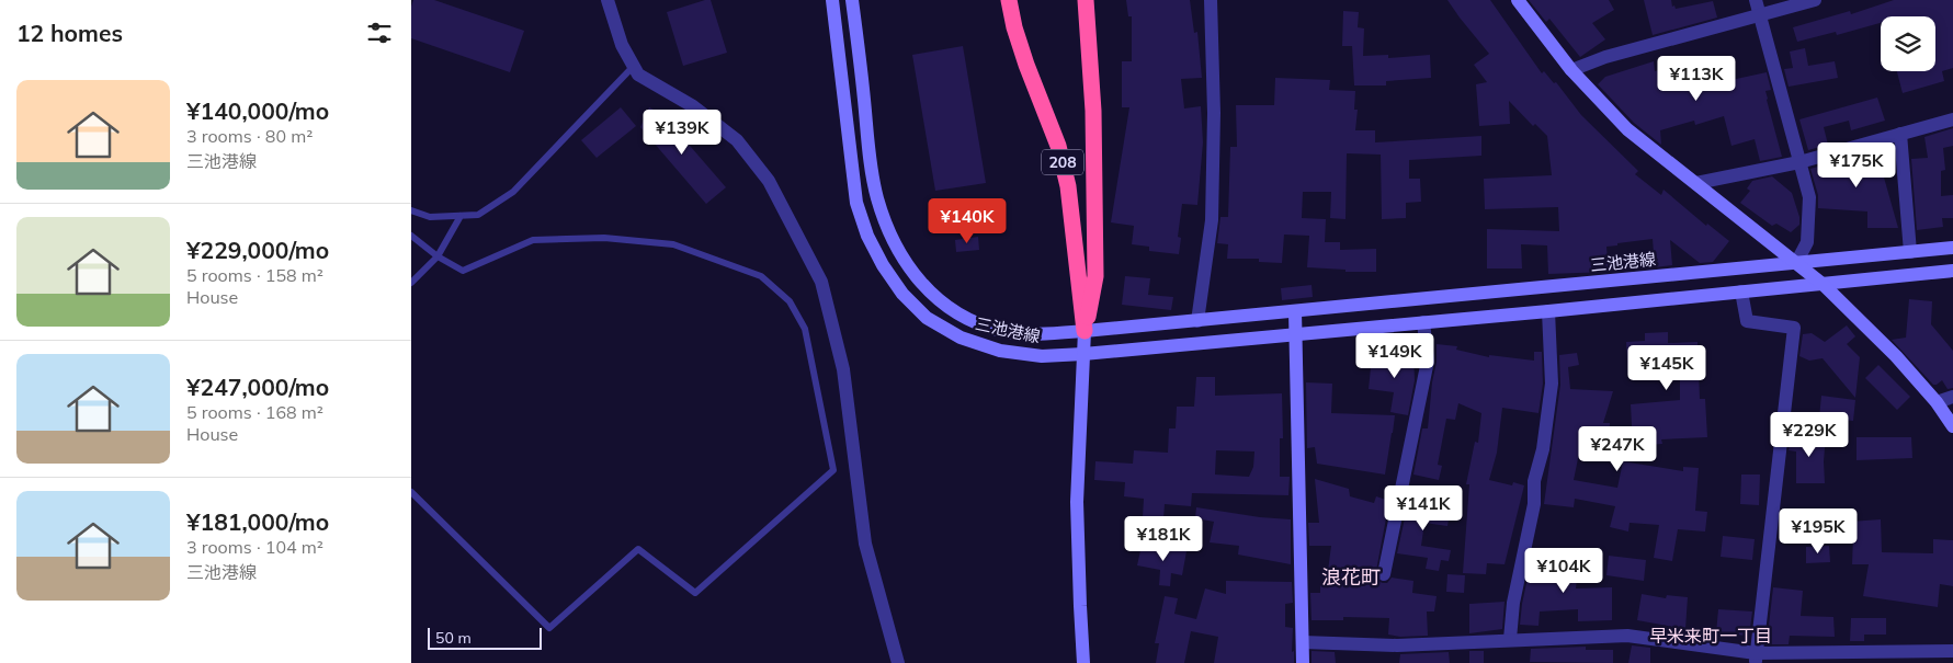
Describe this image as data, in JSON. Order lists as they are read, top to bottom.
{
  "streets": {
    "highway": ["208"],
    "main road": ["三池港線"]
  },
  "crossings": [
    ["208", "三池港線"]
  ],
  "districts": ["浪花町", "早米来町一丁目"],
  "scale_bar": "50 m",
  "page": {
    "heading": "12 homes",
    "price": [
      "¥113K",
      "¥139K",
      "¥175K",
      "¥140K",
      "¥149K",
      "¥145K",
      "¥229K",
      "¥247K",
      "¥141K",
      "¥195K",
      "¥181K",
      "¥104K"
    ],
    "list": [
      {
        "name": "¥140,000/mo",
        "note": "3 rooms · 80 m² · 三池港線"
      },
      {
        "name": "¥229,000/mo",
        "note": "5 rooms · 158 m² · House"
      },
      {
        "name": "¥247,000/mo",
        "note": "5 rooms · 168 m² · House"
      },
      {
        "name": "¥181,000/mo",
        "note": "3 rooms · 104 m² · 三池港線"
      }
    ],
    "scale": "50 m"
  }
}
